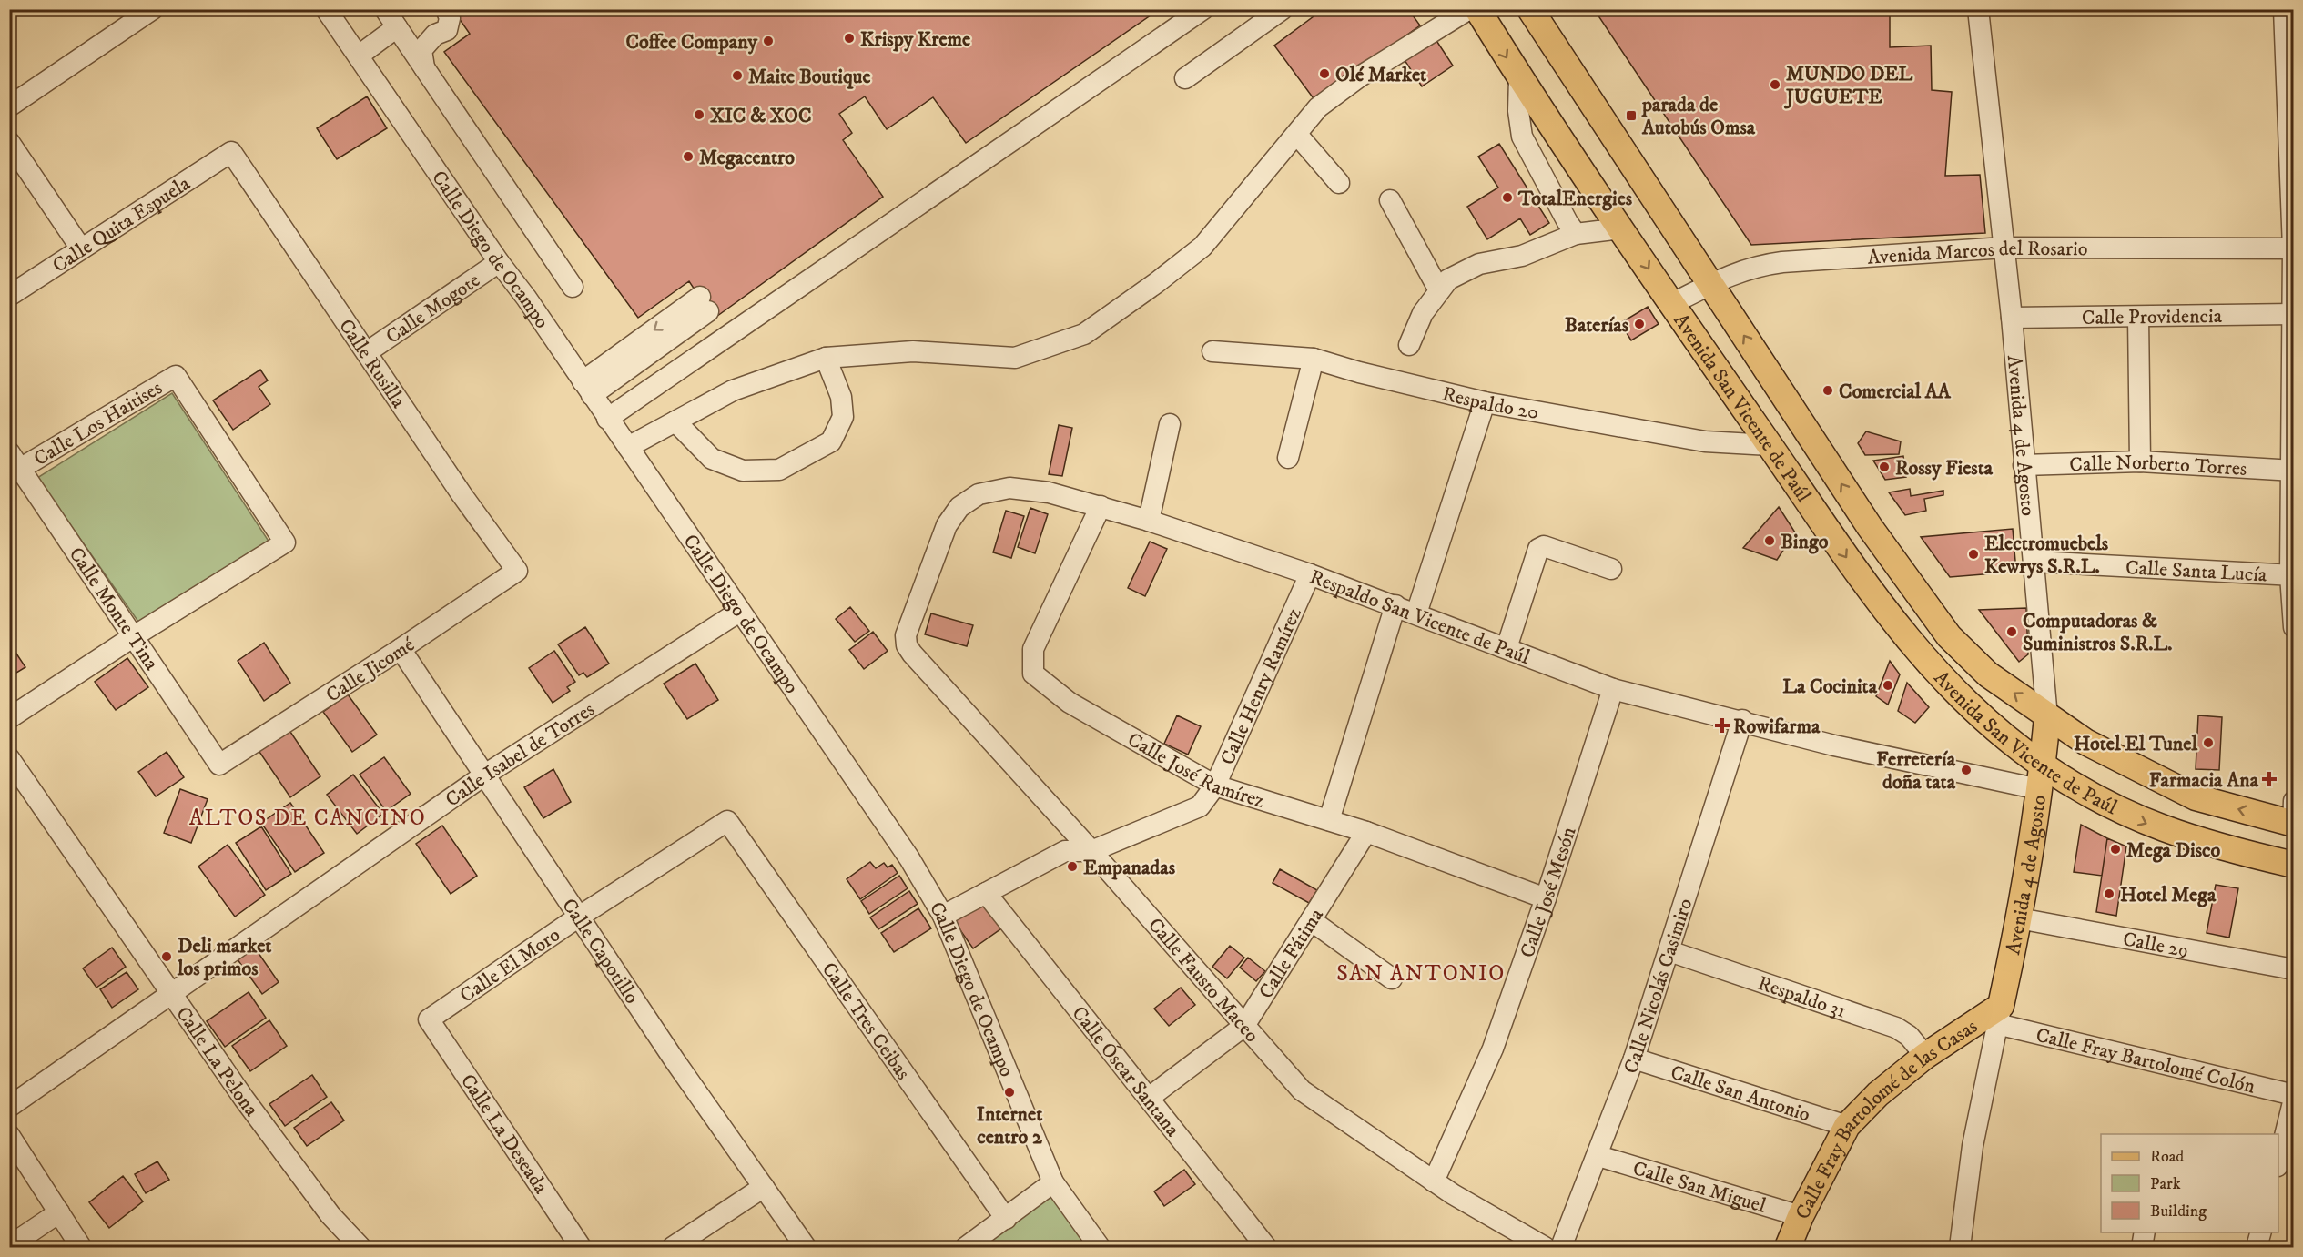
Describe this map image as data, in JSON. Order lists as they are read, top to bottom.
{
  "streets": {
    "main road": ["Avenida San Vicente de Paúl", "Avenida 4 de Agosto", "Calle Fray Bartolomé de las Casas"],
    "street": [
      "Calle Quita Espuela",
      "Calle Diego de Ocampo",
      "Avenida Marcos del Rosario",
      "Calle Mogote",
      "Calle Providencia",
      "Calle Rusilla",
      "Respaldo 20",
      "Calle Los Haitises",
      "Calle Norberto Torres",
      "Calle Santa Lucía",
      "Calle Monte Tina",
      "Respaldo San Vicente de Paúl",
      "Calle Jicomé",
      "Calle Henry Ramírez",
      "Calle Isabel de Torres",
      "Calle José Ramírez",
      "Calle José Mesón",
      "Calle 29",
      "Calle Capotillo",
      "Calle Fátima",
      "Calle El Moro",
      "Calle Fausto Maceo",
      "Calle Nicolás Casimiro",
      "Respaldo 31",
      "Calle Tres Ceibas",
      "Calle Fray Bartolomé Colón",
      "Calle La Pelona",
      "Calle Óscar Santana",
      "Calle San Antonio",
      "Calle La Deseada",
      "Calle San Miguel"
    ]
  },
  "crossings": [
    ["Calle Quita Espuela", "Calle Rusilla"],
    ["Calle Diego de Ocampo", "Calle Mogote"],
    ["Calle Diego de Ocampo", "Calle Henry Ramírez"],
    ["Calle Diego de Ocampo", "Calle Isabel de Torres"],
    ["Avenida Marcos del Rosario", "Avenida San Vicente de Paúl"],
    ["Avenida Marcos del Rosario", "Avenida 4 de Agosto"],
    ["Calle Mogote", "Calle Rusilla"],
    ["Calle Providencia", "Avenida 4 de Agosto"],
    ["Calle Rusilla", "Calle Jicomé"],
    ["Respaldo 20", "Avenida San Vicente de Paúl"],
    ["Avenida San Vicente de Paúl", "Avenida 4 de Agosto"],
    ["Avenida San Vicente de Paúl", "Respaldo San Vicente de Paúl"],
    ["Calle Los Haitises", "Calle Monte Tina"],
    ["Avenida 4 de Agosto", "Calle Norberto Torres"],
    ["Avenida 4 de Agosto", "Calle Santa Lucía"],
    ["Avenida 4 de Agosto", "Respaldo San Vicente de Paúl"],
    ["Avenida 4 de Agosto", "Calle 29"],
    ["Avenida 4 de Agosto", "Calle Fray Bartolomé Colón"],
    ["Avenida 4 de Agosto", "Calle Fray Bartolomé de las Casas"],
    ["Calle Monte Tina", "Calle Jicomé"],
    ["Respaldo San Vicente de Paúl", "Calle Henry Ramírez"],
    ["Respaldo San Vicente de Paúl", "Calle José Ramírez"],
    ["Respaldo San Vicente de Paúl", "Calle José Mesón"],
    ["Respaldo San Vicente de Paúl", "Calle Fausto Maceo"],
    ["Respaldo San Vicente de Paúl", "Calle Nicolás Casimiro"],
    ["Calle Jicomé", "Calle Capotillo"],
    ["Calle Henry Ramírez", "Calle José Ramírez"],
    ["Calle Henry Ramírez", "Calle Fausto Maceo"],
    ["Calle Henry Ramírez", "Calle Óscar Santana"],
    ["Calle Isabel de Torres", "Calle Capotillo"],
    ["Calle Isabel de Torres", "Calle La Pelona"],
    ["Calle José Ramírez", "Calle José Mesón"],
    ["Calle José Ramírez", "Calle Fátima"],
    ["Calle José Mesón", "Calle Fausto Maceo"],
    ["Calle Capotillo", "Calle El Moro"],
    ["Calle Fátima", "Calle Fausto Maceo"],
    ["Calle Fátima", "Calle Óscar Santana"],
    ["Calle El Moro", "Calle Tres Ceibas"],
    ["Calle El Moro", "Calle La Deseada"],
    ["Calle Nicolás Casimiro", "Respaldo 31"],
    ["Calle Nicolás Casimiro", "Calle San Antonio"],
    ["Calle Nicolás Casimiro", "Calle San Miguel"],
    ["Respaldo 31", "Calle Fray Bartolomé de las Casas"],
    ["Calle Fray Bartolomé Colón", "Calle Fray Bartolomé de las Casas"],
    ["Calle San Antonio", "Calle Fray Bartolomé de las Casas"],
    ["Calle Fray Bartolomé de las Casas", "Calle San Miguel"]
  ],
  "districts": ["ALTOS DE CANCINO", "SAN ANTONIO"],
  "places": {
    "other": [
      "Krispy Kreme",
      "Coffee Company",
      "Olé Market",
      "Maite Boutique",
      "MUNDO DEL JUGUETE",
      "XIC & XOC",
      "Megacentro",
      "TotalEnergies",
      "Baterías",
      "Comercial AA",
      "Rossy Fiesta",
      "Bingo",
      "Electromuebels Kewrys S.R.L.",
      "Computadoras & Suministros S.R.L.",
      "La Cocinita",
      "Hotel El Tunel",
      "Ferretería doña tata",
      "Mega Disco",
      "Empanadas",
      "Hotel Mega",
      "Deli market los primos",
      "Internet centro 2"
    ],
    "transit": ["parada de Autobús Omsa"],
    "health": ["Rowifarma", "Farmacia Ana"]
  },
  "legend": ["Road", "Park", "Building"]
}
